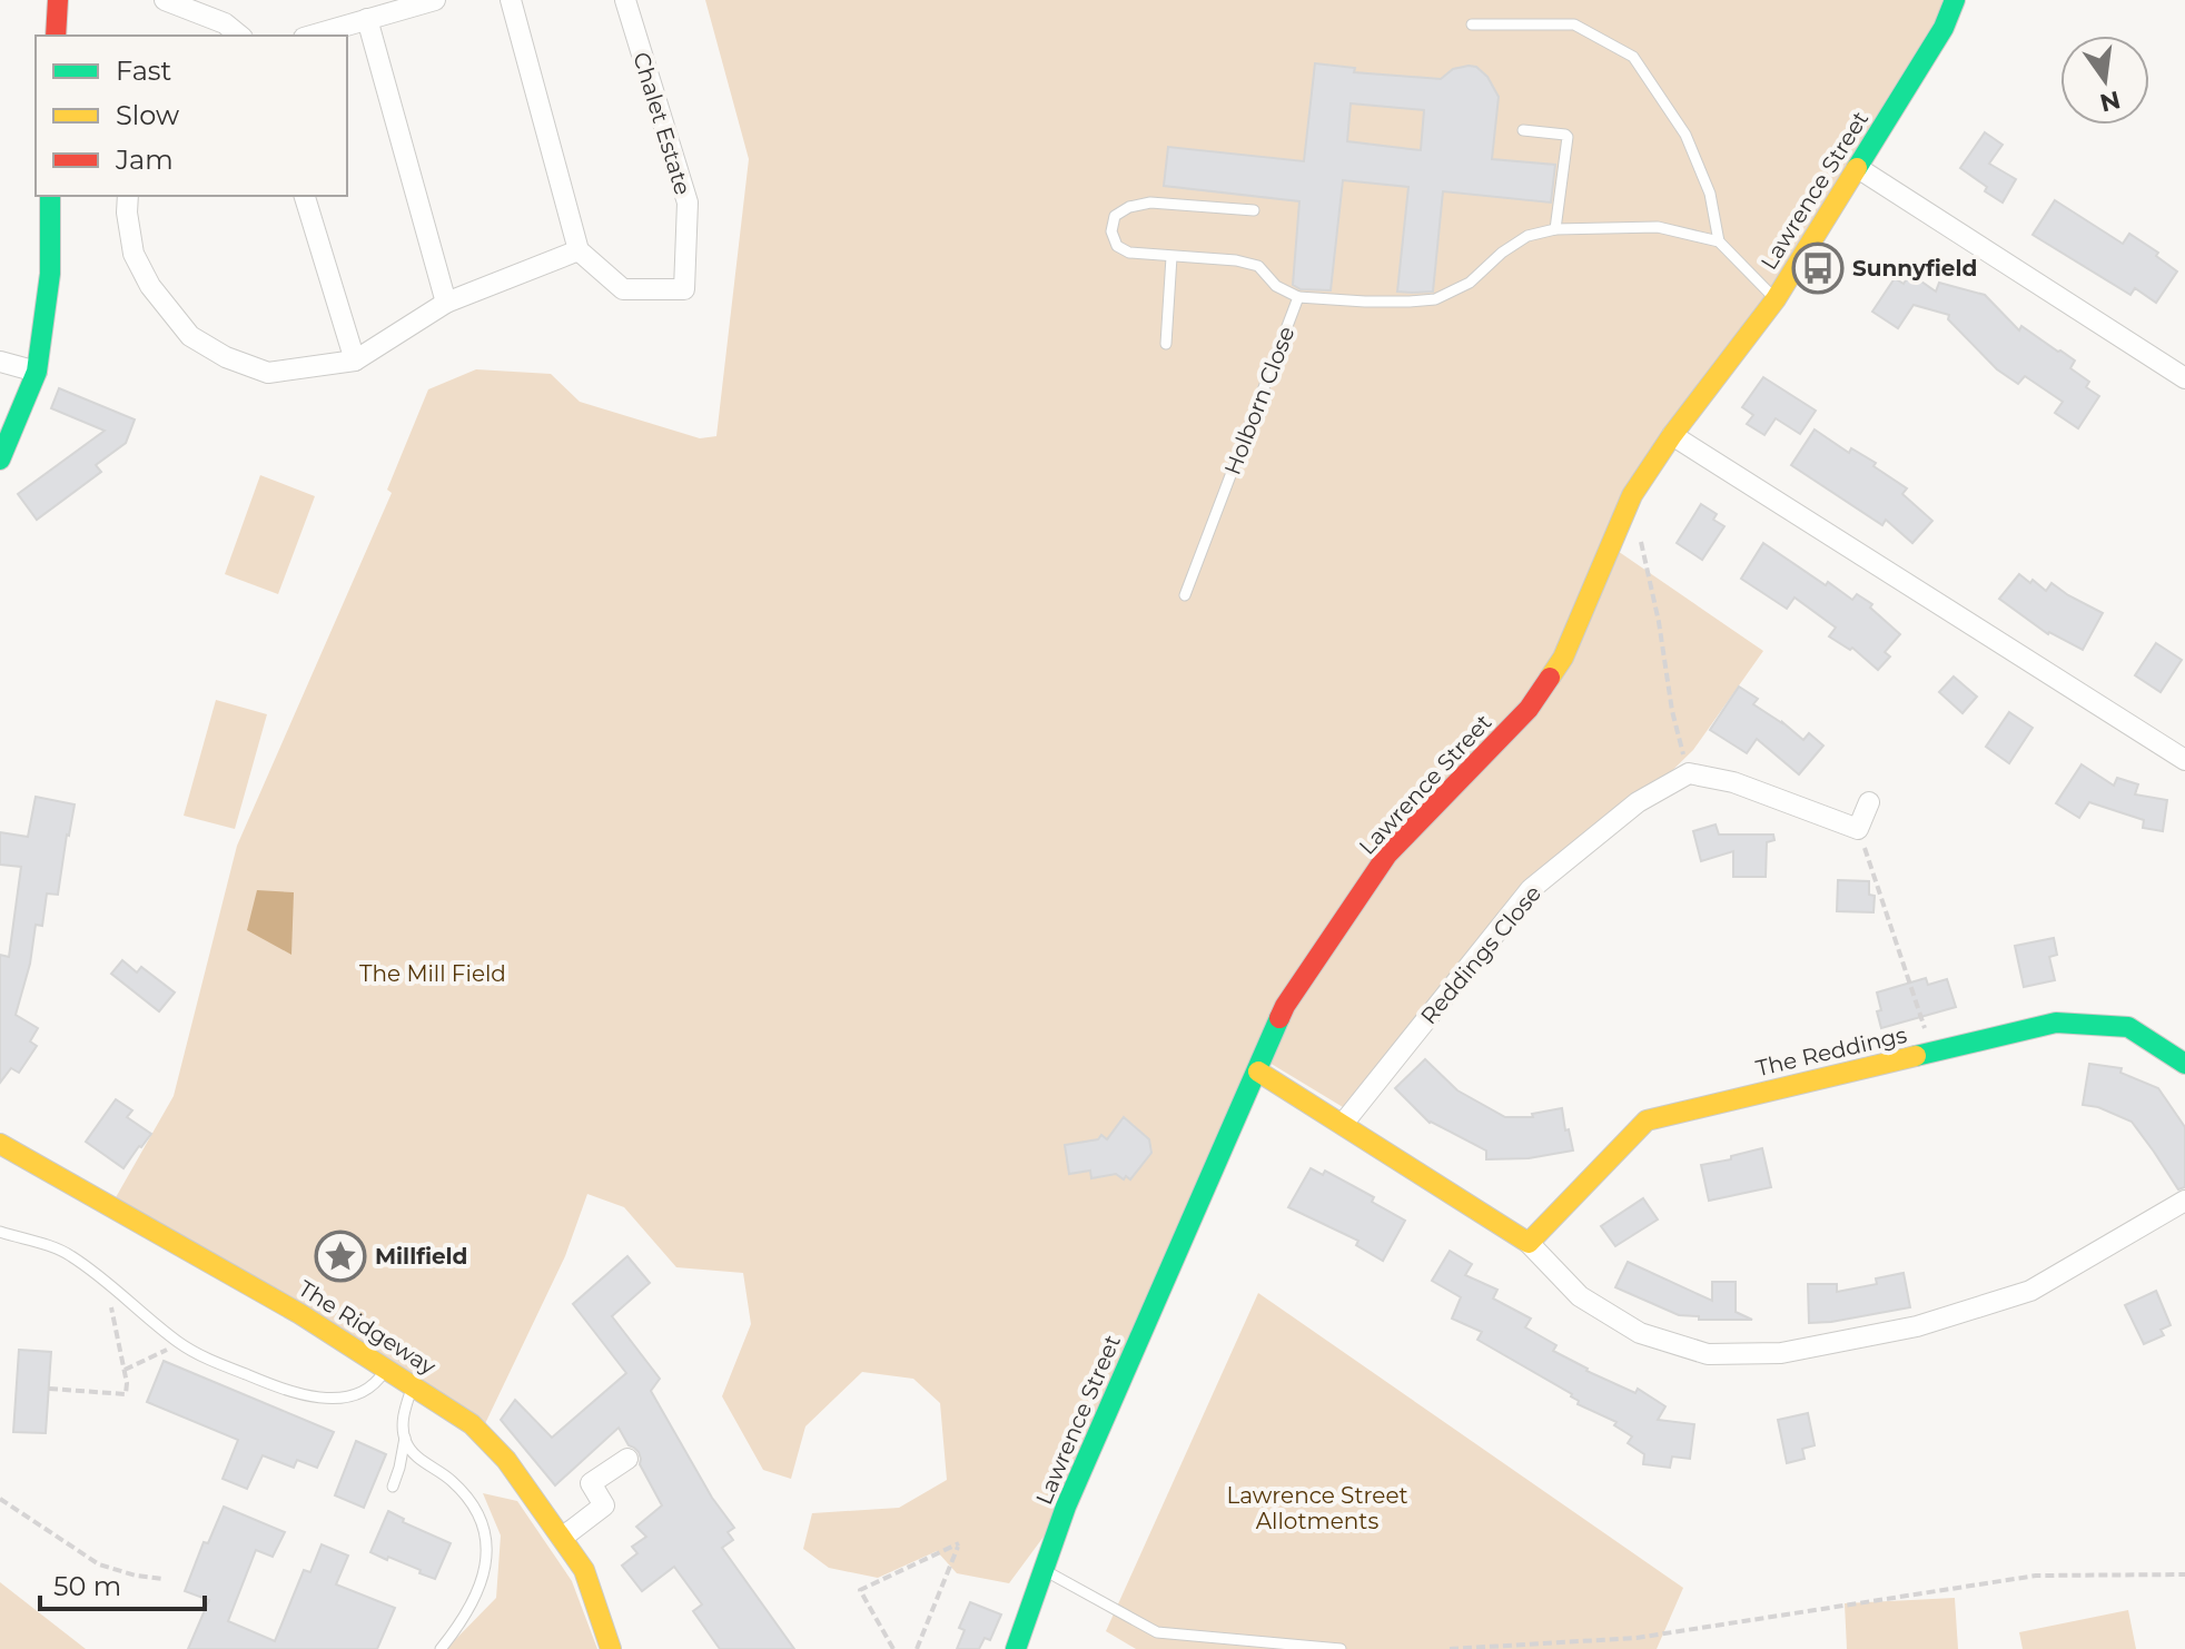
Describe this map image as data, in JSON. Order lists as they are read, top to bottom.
{
  "streets": {
    "street": [
      "Chalet Estate",
      "Lawrence Street",
      "Reddings Close",
      "The Reddings",
      "The Ridgeway"
    ],
    "lane": ["Holborn Close"]
  },
  "parks": ["The Mill Field", "Lawrence Street Allotments"],
  "places": {
    "bus stop": ["Sunnyfield"],
    "place": ["Millfield"]
  },
  "legend": ["Fast", "Slow", "Jam"],
  "scale_bar": "50 m",
  "north": "bottom"
}
